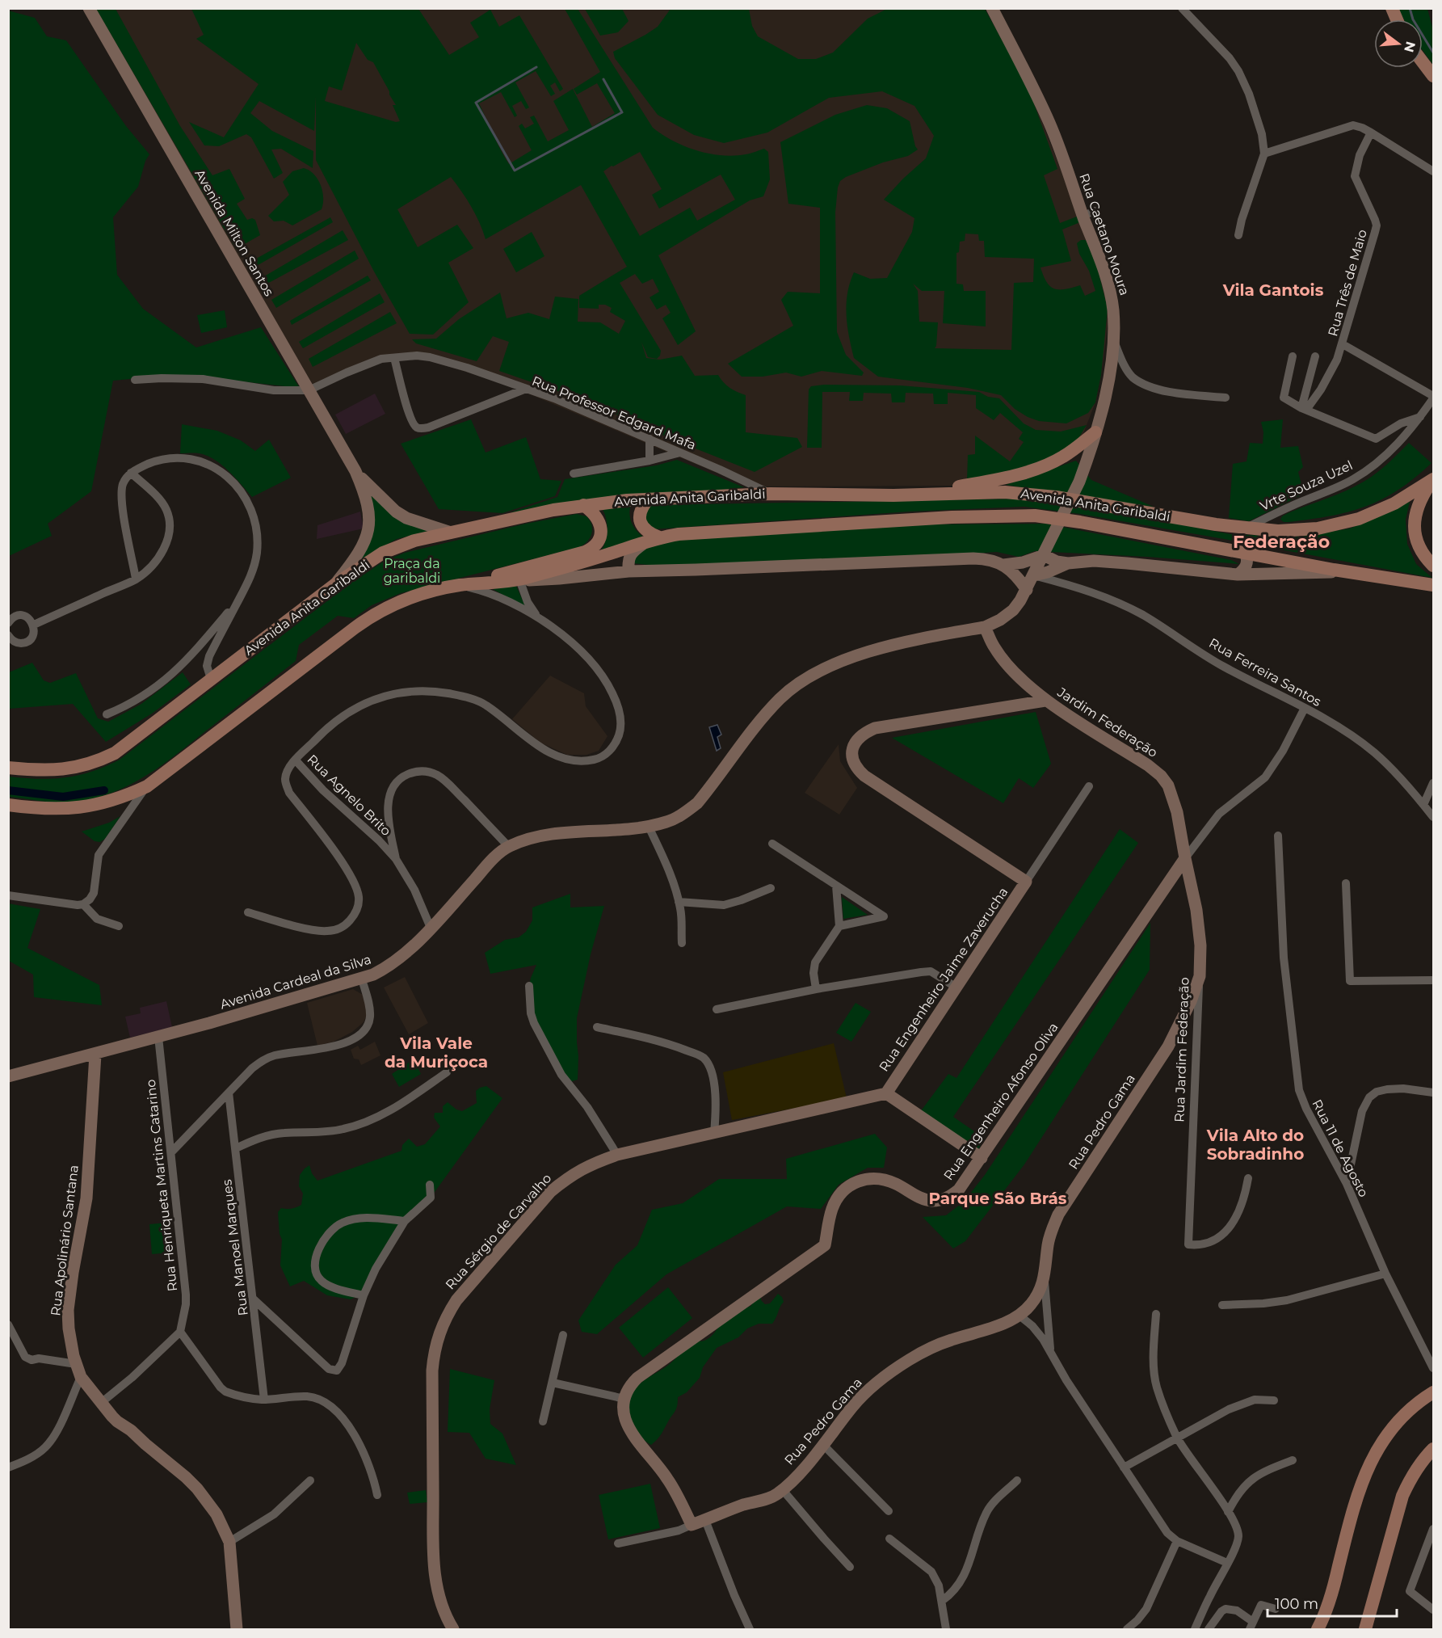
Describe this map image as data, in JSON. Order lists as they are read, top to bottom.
{
  "streets": {
    "main road": ["Avenida Anita Garibaldi"],
    "street": [
      "Avenida Milton Santos",
      "Rua Caetano Moura",
      "Rua Três de Maio",
      "Rua Professor Edgard Mafa",
      "Vrte Souza Uzel",
      "Rua Ferreira Santos",
      "Jardim Federação",
      "Rua Agnelo Brito",
      "Rua Engenheiro Jaime Zaverucha",
      "Avenida Cardeal da Silva",
      "Rua Jardim Federação",
      "Rua Engenheiro Afonso Oliva",
      "Rua Pedro Gama",
      "Rua 11 de Agosto",
      "Rua Henriqueta Martins Catarino",
      "Rua Sérgio de Carvalho",
      "Rua Apolinário Santana",
      "Rua Manoel Marques"
    ]
  },
  "crossings": [
    ["Avenida Milton Santos", "Rua Professor Edgard Mafa"],
    ["Avenida Milton Santos", "Avenida Anita Garibaldi"],
    ["Rua Caetano Moura", "Avenida Anita Garibaldi"],
    ["Rua Caetano Moura", "Avenida Cardeal da Silva"],
    ["Rua Professor Edgard Mafa", "Avenida Anita Garibaldi"],
    ["Vrte Souza Uzel", "Avenida Anita Garibaldi"],
    ["Avenida Anita Garibaldi", "Rua Ferreira Santos"],
    ["Avenida Anita Garibaldi", "Rua Agnelo Brito"],
    ["Avenida Anita Garibaldi", "Avenida Cardeal da Silva"],
    ["Rua Ferreira Santos", "Avenida Cardeal da Silva"],
    ["Jardim Federação", "Avenida Cardeal da Silva"],
    ["Jardim Federação", "Rua Jardim Federação"],
    ["Jardim Federação", "Rua Engenheiro Afonso Oliva"],
    ["Rua Agnelo Brito", "Avenida Cardeal da Silva"],
    ["Rua Engenheiro Jaime Zaverucha", "Rua Engenheiro Afonso Oliva"],
    ["Rua Engenheiro Jaime Zaverucha", "Rua Sérgio de Carvalho"],
    ["Avenida Cardeal da Silva", "Rua Henriqueta Martins Catarino"],
    ["Avenida Cardeal da Silva", "Rua Apolinário Santana"],
    ["Rua Jardim Federação", "Rua Engenheiro Afonso Oliva"],
    ["Rua Jardim Federação", "Rua Pedro Gama"]
  ],
  "districts": [
    "Vila Gantois",
    "Federação",
    "Vila Vale da Muriçoca",
    "Vila Alto do Sobradinho",
    "Parque São Brás"
  ],
  "parks": ["Praça da garibaldi"],
  "scale_bar": "100 m",
  "north": "right"
}
